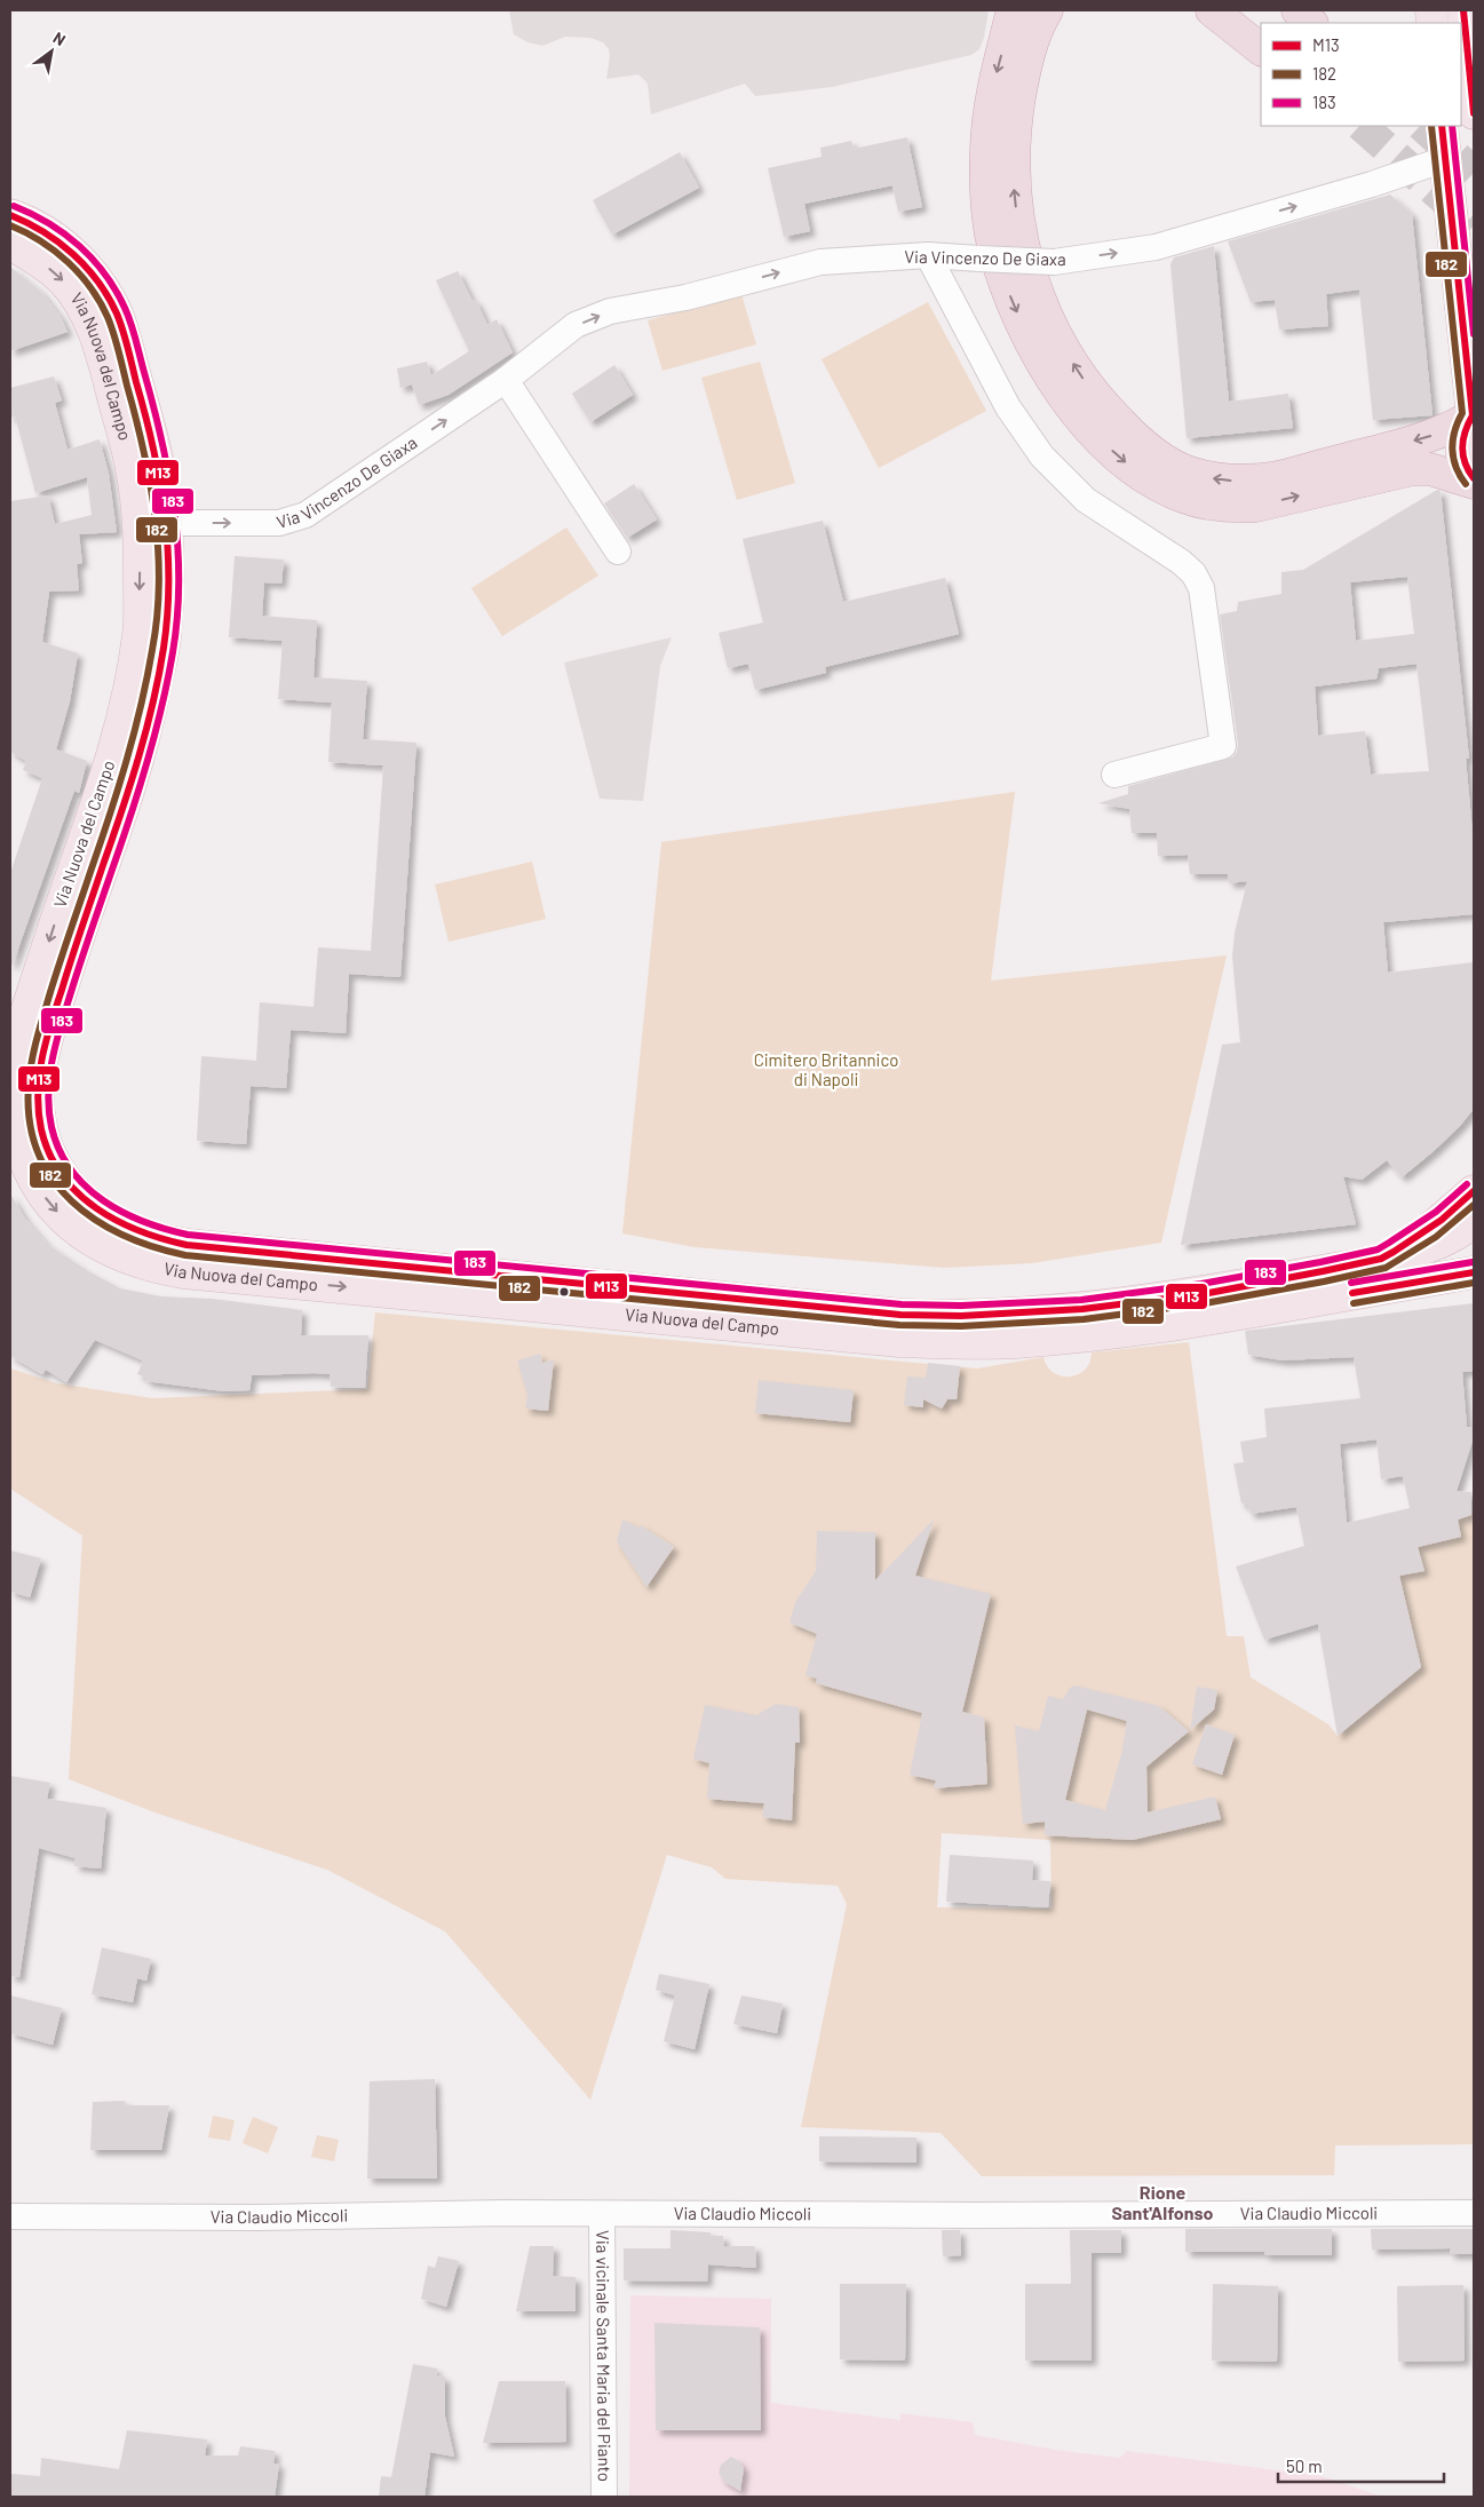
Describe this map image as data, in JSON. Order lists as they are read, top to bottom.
{
  "streets": {
    "main road": ["Via Nuova del Campo"],
    "street": ["Via Vincenzo De Giaxa", "Via Claudio Miccoli", "Via vicinale Santa Maria del Pianto"]
  },
  "crossings": [
    ["Via Vincenzo De Giaxa", "Via Nuova del Campo"],
    ["Via Claudio Miccoli", "Via vicinale Santa Maria del Pianto"]
  ],
  "one_way": ["Via Vincenzo De Giaxa"],
  "districts": ["Rione Sant'Alfonso"],
  "parks": ["Cimitero Britannico di Napoli"],
  "lines": ["transit line M13", "transit line 182", "transit line 183"],
  "legend": ["M13", "182", "183"],
  "scale_bar": "50 m",
  "north": "top right"
}
